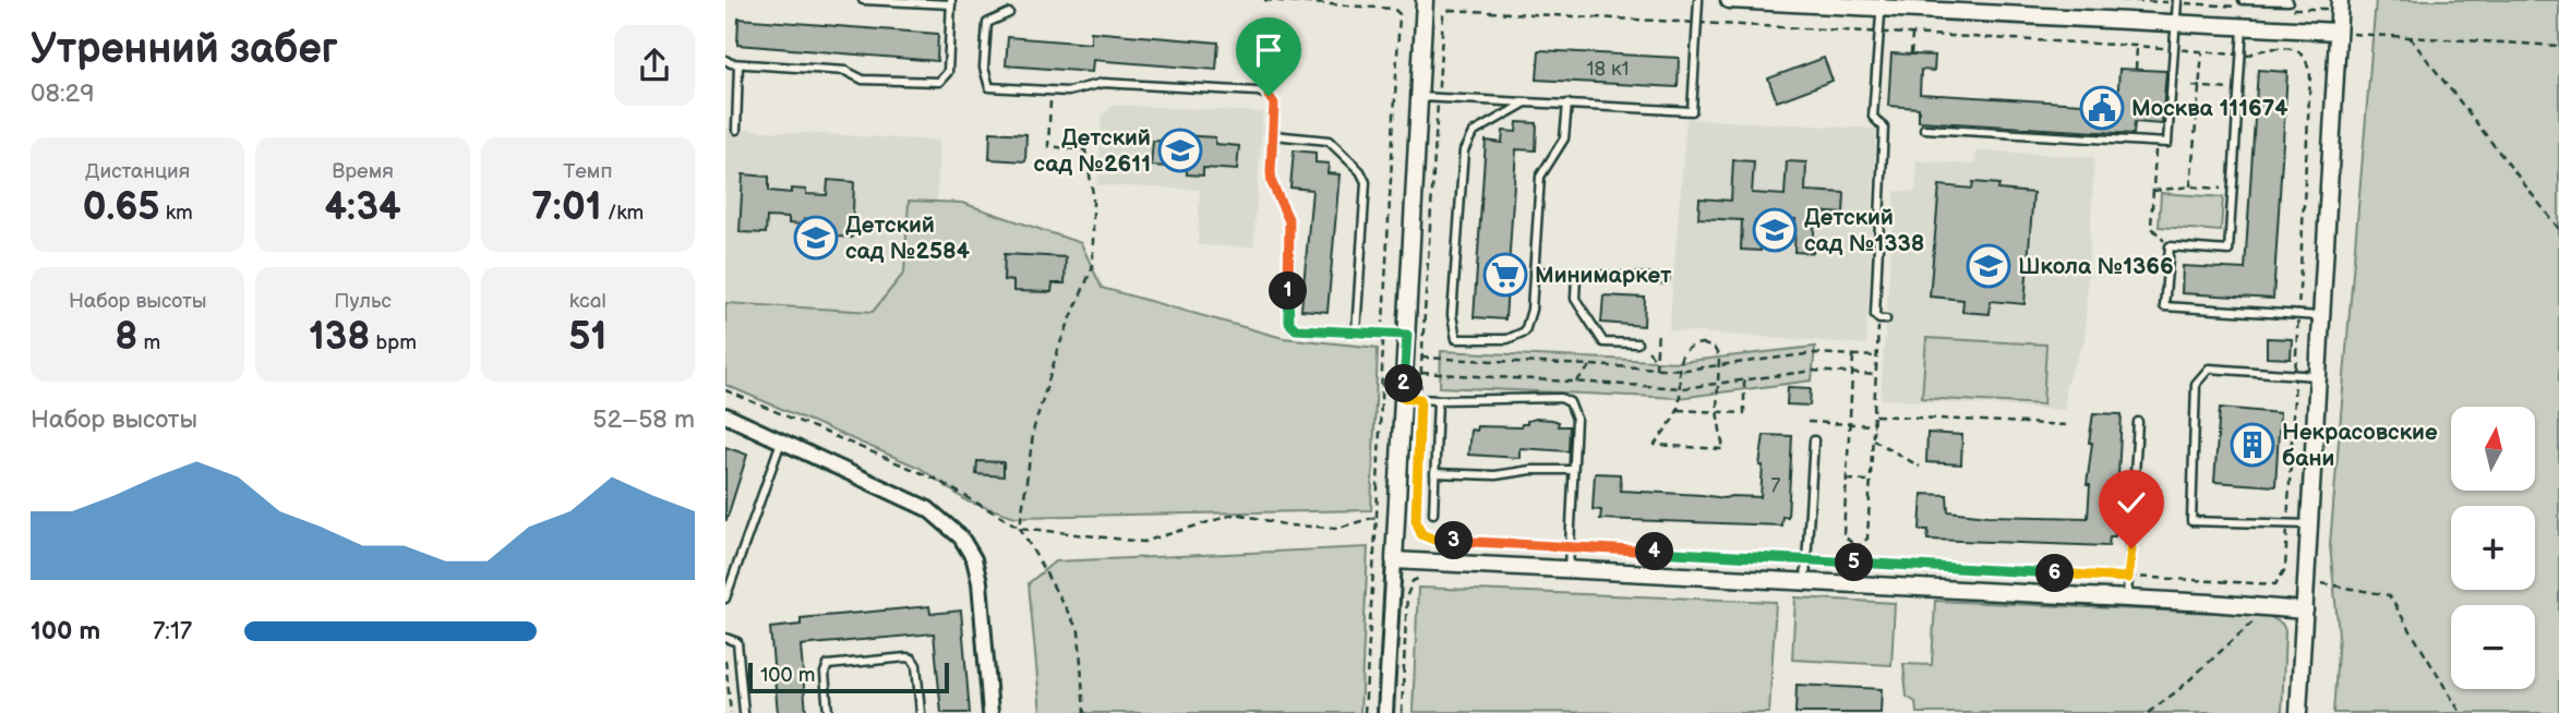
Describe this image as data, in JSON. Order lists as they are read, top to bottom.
{
  "places": {
    "public building": ["Москва 111674"],
    "school or university": [
      "Детский сад №2611",
      "Детский сад №1338",
      "Детский сад №2584",
      "Школа №1366"
    ],
    "supermarket": ["Минимаркет"],
    "building": ["Некрасовские бани"]
  },
  "house_numbers": ["18 к1", "7"],
  "scale_bar": "100 m",
  "north": "top",
  "page": {
    "heading": ["Утренний забег", "08:29"],
    "stats": [
      ["Дистанция", "0.65 km"],
      ["Время", "4:34"],
      ["Темп", "7:01 /km"],
      ["Набор высоты", "8 m"],
      ["Пульс", "138 bpm"],
      ["kcal", "51"]
    ],
    "pins": [
      "1",
      "2",
      "3",
      "4",
      "5",
      "6"
    ],
    "chart": ["Набор высоты", "52–58 m"],
    "map_buttons": ["+", "−"],
    "list": [
      {
        "name": "100 m",
        "note": "7:17"
      }
    ],
    "scale": "100 m"
  }
}
